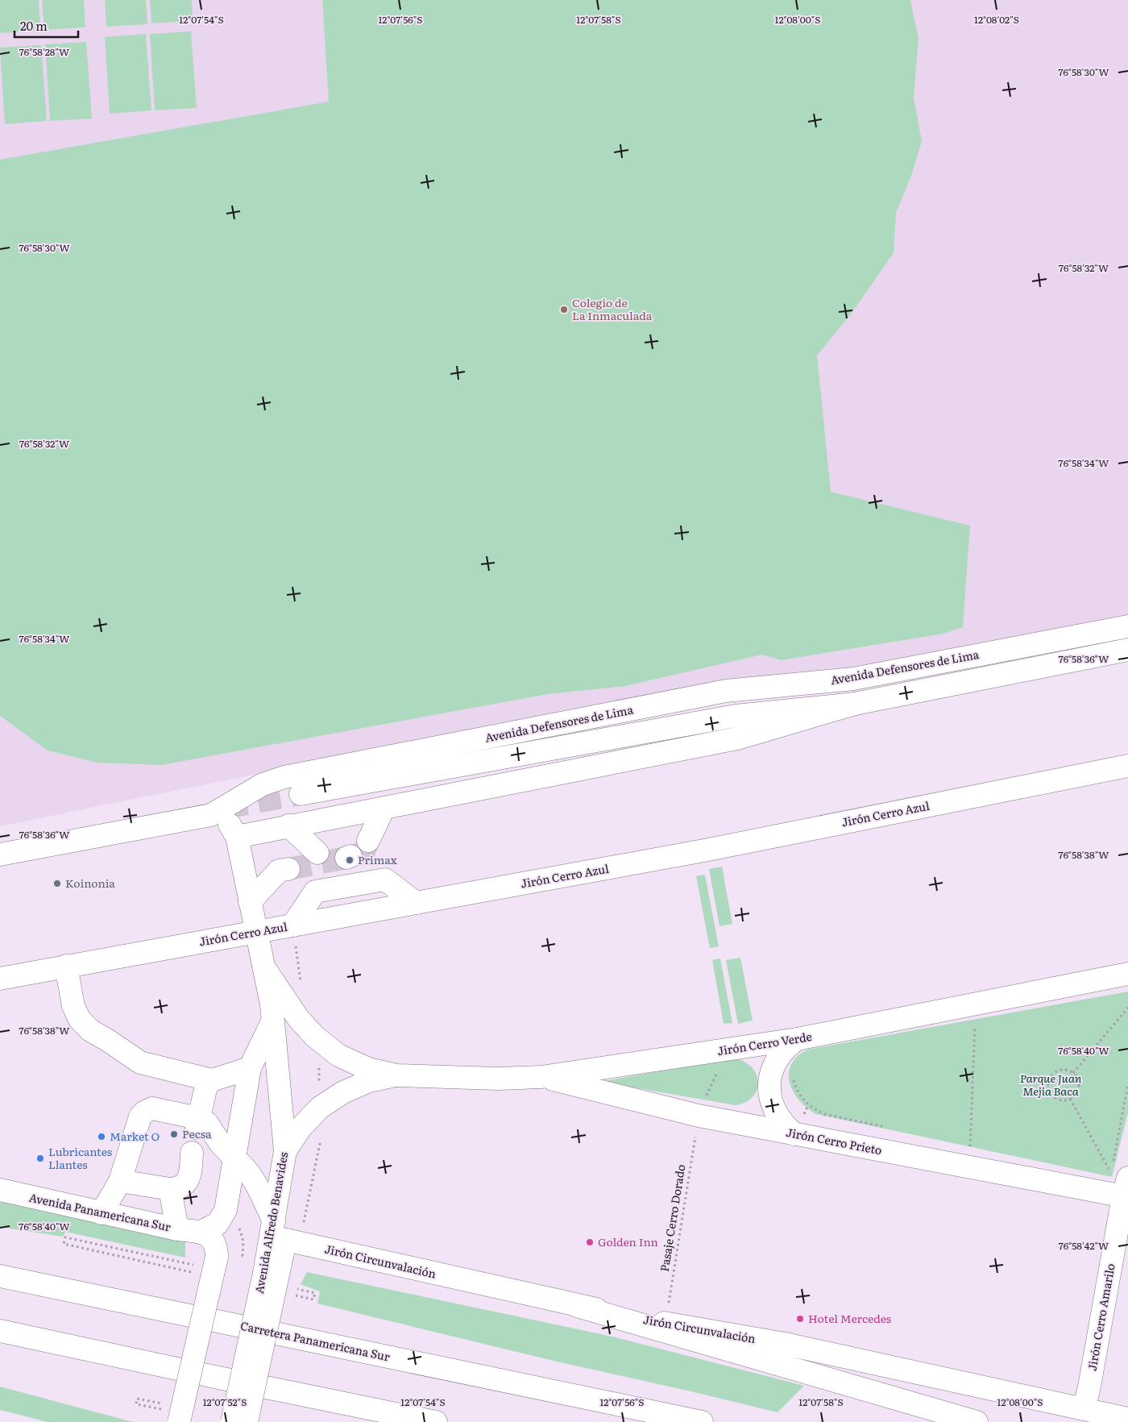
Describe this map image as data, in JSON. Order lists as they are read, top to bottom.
{
  "streets": {
    "main road": [
      "Avenida Defensores de Lima",
      "Jirón Cerro Azul",
      "Jirón Cerro Verde",
      "Jirón Cerro Prieto",
      "Avenida Panamericana Sur",
      "Avenida Alfredo Benavides",
      "Jirón Circunvalación",
      "Jirón Cerro Amarilo",
      "Carretera Panamericana Sur"
    ],
    "path": ["Pasaje Cerro Dorado"]
  },
  "crossings": [
    ["Avenida Defensores de Lima", "Avenida Alfredo Benavides"],
    ["Jirón Cerro Azul", "Avenida Alfredo Benavides"],
    ["Jirón Cerro Verde", "Jirón Cerro Prieto"],
    ["Jirón Cerro Verde", "Pasaje Cerro Dorado"],
    ["Jirón Cerro Verde", "Avenida Alfredo Benavides"],
    ["Jirón Cerro Prieto", "Pasaje Cerro Dorado"],
    ["Jirón Cerro Prieto", "Jirón Cerro Amarilo"],
    ["Pasaje Cerro Dorado", "Jirón Circunvalación"],
    ["Avenida Alfredo Benavides", "Jirón Circunvalación"],
    ["Jirón Circunvalación", "Jirón Cerro Amarilo"]
  ],
  "parks": ["Parque Juan Mejia Baca"],
  "places": [
    "Colegio de La Inmaculada",
    "Primax",
    "Koinonia",
    "Pecsa",
    "Market O",
    "Lubricantes Llantes",
    "Golden Inn",
    "Hotel Mercedes"
  ],
  "scale_bar": "20 m",
  "coordinates": [
    "12°07'54\"S",
    "12°07'56\"S",
    "12°07'58\"S",
    "12°08'00\"S",
    "12°08'02\"S",
    "76°58'28\"W",
    "76°58'30\"W",
    "76°58'32\"W",
    "76°58'34\"W",
    "76°58'36\"W",
    "76°58'38\"W",
    "76°58'40\"W",
    "76°58'42\"W",
    "12°07'52\"S"
  ]
}
